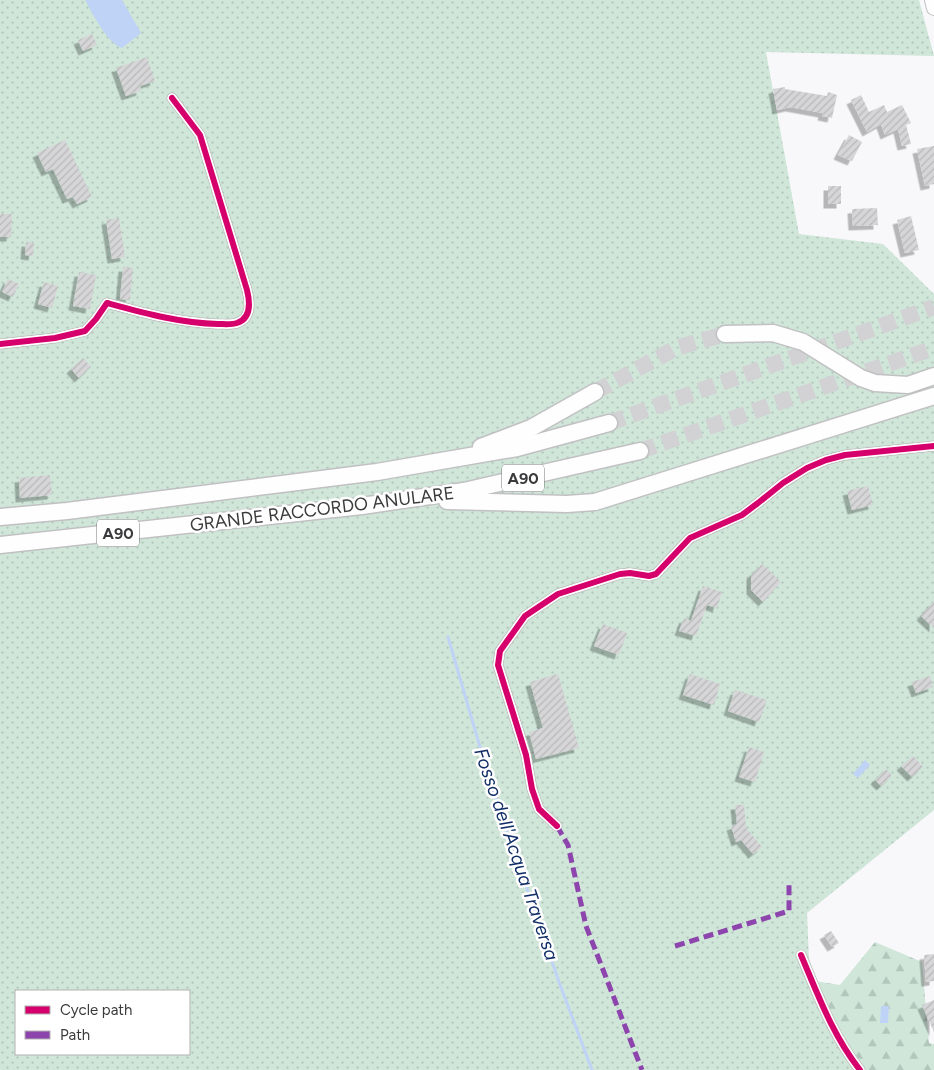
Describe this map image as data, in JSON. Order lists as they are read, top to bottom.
{
  "streets": {
    "highway": ["A90", "GRANDE RACCORDO ANULARE"]
  },
  "water": ["Fosso dell'Acqua Traversa"],
  "legend": ["Cycle path", "Path"]
}
